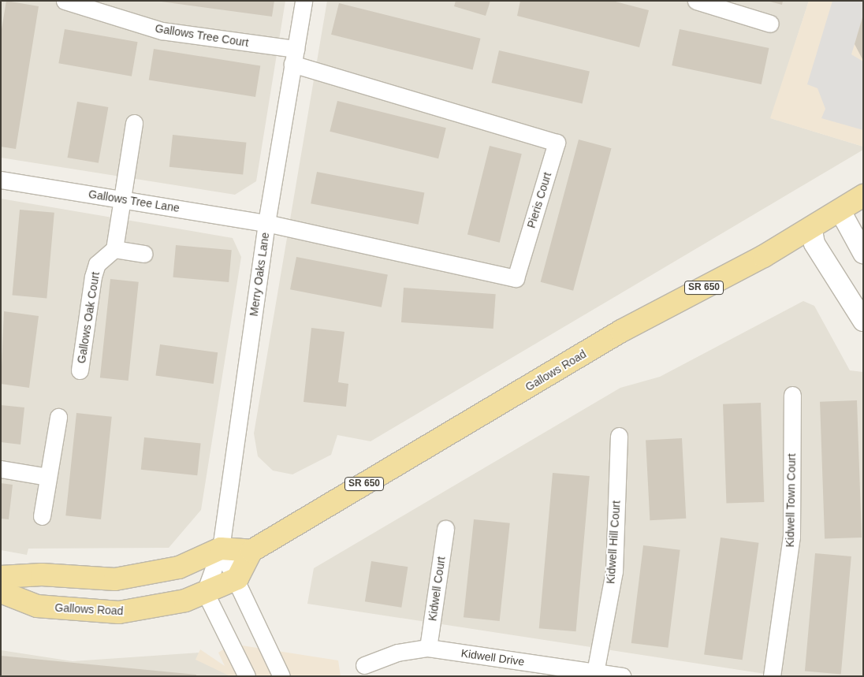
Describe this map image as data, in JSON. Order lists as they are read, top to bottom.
{
  "streets": {
    "main road": ["SR 650", "Gallows Road"],
    "street": [
      "Gallows Tree Court",
      "Pieris Court",
      "Gallows Tree Lane",
      "Merry Oaks Lane",
      "Gallows Oak Court",
      "Kidwell Town Court",
      "Kidwell Hill Court",
      "Kidwell Court",
      "Kidwell Drive"
    ]
  },
  "crossings": [
    ["Gallows Tree Court", "Pieris Court"],
    ["Gallows Tree Court", "Merry Oaks Lane"],
    ["Pieris Court", "Gallows Tree Lane"],
    ["Pieris Court", "Merry Oaks Lane"],
    ["Gallows Tree Lane", "Merry Oaks Lane"],
    ["Merry Oaks Lane", "Gallows Road"],
    ["Kidwell Hill Court", "Kidwell Drive"],
    ["Kidwell Court", "Kidwell Drive"]
  ]
}
